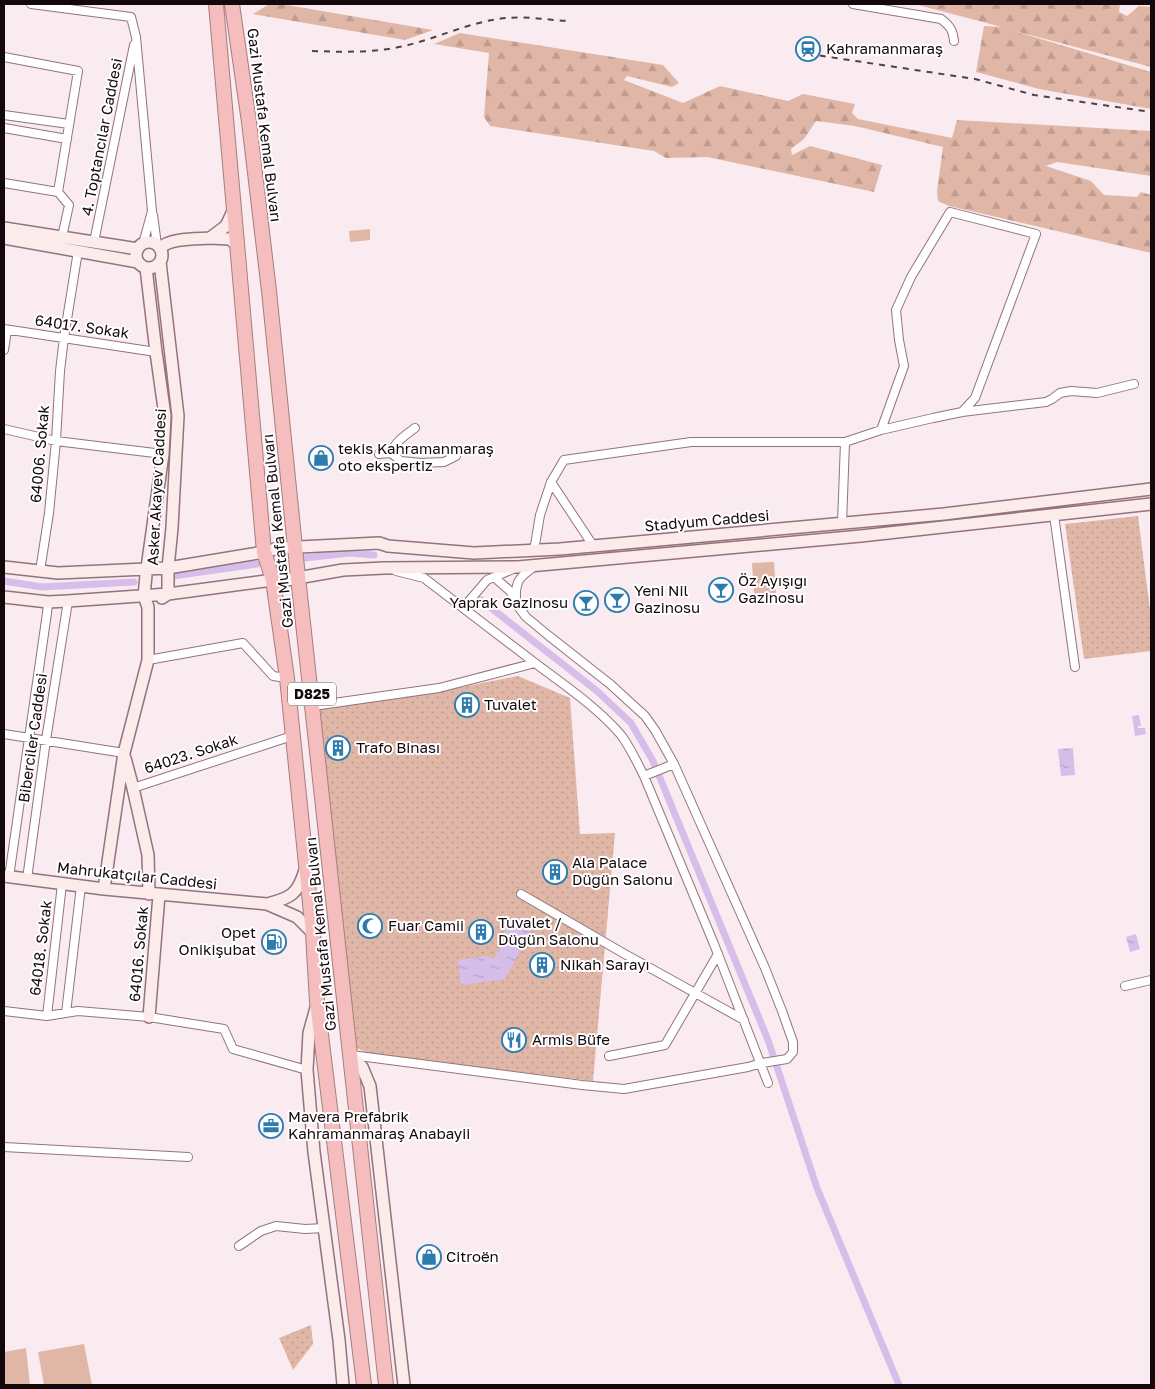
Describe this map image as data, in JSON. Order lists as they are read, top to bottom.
{
  "streets": {
    "highway": ["Gazi Mustafa Kemal Bulvarı", "D825"],
    "street": [
      "4. Toptancılar Caddesi",
      "64017. Sokak",
      "64006. Sokak",
      "Asker Akayev Caddesi",
      "Stadyum Caddesi",
      "Biberciler Caddesi",
      "64023. Sokak",
      "Mahrukatçılar Caddesi",
      "64018. Sokak",
      "64016. Sokak"
    ]
  },
  "crossings": [
    ["Gazi Mustafa Kemal Bulvarı", "Stadyum Caddesi"],
    ["Gazi Mustafa Kemal Bulvarı", "64023. Sokak"],
    ["Gazi Mustafa Kemal Bulvarı", "Mahrukatçılar Caddesi"],
    ["4. Toptancılar Caddesi", "Asker Akayev Caddesi"],
    ["64017. Sokak", "64006. Sokak"],
    ["64017. Sokak", "Asker Akayev Caddesi"],
    ["64006. Sokak", "Stadyum Caddesi"],
    ["Asker Akayev Caddesi", "Stadyum Caddesi"],
    ["Asker Akayev Caddesi", "64023. Sokak"],
    ["Asker Akayev Caddesi", "Mahrukatçılar Caddesi"],
    ["Stadyum Caddesi", "Biberciler Caddesi"],
    ["Biberciler Caddesi", "Mahrukatçılar Caddesi"],
    ["64023. Sokak", "64016. Sokak"],
    ["Mahrukatçılar Caddesi", "64018. Sokak"],
    ["Mahrukatçılar Caddesi", "64016. Sokak"]
  ],
  "places": {
    "station": ["Kahramanmaraş"],
    "shop": ["tekis Kahramanmaraş oto ekspertiz", "Citroën"],
    "bar": ["Öz Ayışığı Gazinosu", "Yeni Nil Gazinosu", "Yaprak Gazinosu"],
    "building": [
      "Tuvalet",
      "Trafo Binası",
      "Ala Palace Düğün Salonu",
      "Tuvalet / Düğün Salonu",
      "Nikah Sarayı"
    ],
    "mosque": ["Fuar Camii"],
    "fuel station": ["Opet Onikişubat"],
    "restaurant": ["Armis Büfe"],
    "office": ["Mavera Prefabrik Kahramanmaraş Anabayii"]
  }
}
